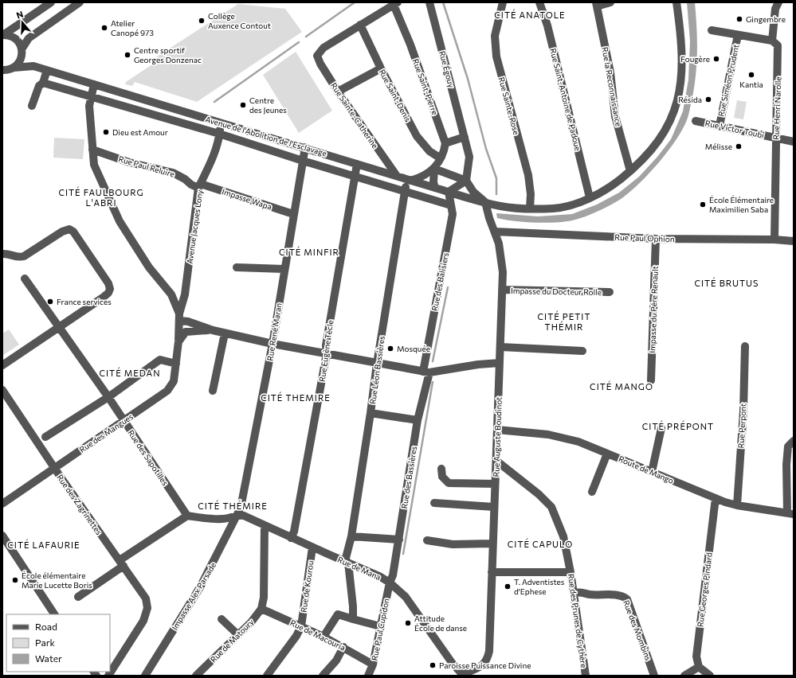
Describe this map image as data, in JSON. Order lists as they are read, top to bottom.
{
  "streets": {
    "street": [
      "Rue Égouy",
      "Rue Siméon Prudent",
      "Rue Saint-Pierre",
      "Rue la Reconnaissance",
      "Rue Saint-Denis",
      "Rue Saint-Antoine de Padoue",
      "Rue Sainte-Rose",
      "Rue Henri Narolle",
      "Rue Sainte-Catherine",
      "Rue Victor Toubi",
      "Avenue de l'Abolition de l'Esclavage",
      "Rue Paul Reluire",
      "Impasse Wapa",
      "Avenue Jacques Lony",
      "Rue Paul Ophion",
      "Rue des Balisiers",
      "Impasse du Docteur Rolle",
      "Impasse du Pére Renault",
      "Rue René Maran",
      "Rue Eugène Tècle",
      "Rue Léon Bassières",
      "Rue Perpont",
      "Rue des Mangues",
      "Rue Auguste Boudinot",
      "Rue des Sapotilles",
      "Route de Mango",
      "Rue des Bassières",
      "Rue des Zagrinettes",
      "Rue de Mana",
      "Rue de Kourou",
      "Rue Georges Pindard",
      "Impasse Alex Parsade",
      "Rue des Prunes de Cythère",
      "Rue Paul Cupidon",
      "Rue des Mombins",
      "Rue de Macouria",
      "Rue de Matoury"
    ]
  },
  "crossings": [
    ["Rue Siméon Prudent", "Rue Victor Toubi"],
    ["Rue la Reconnaissance", "Avenue de l'Abolition de l'Esclavage"],
    ["Rue Saint-Denis", "Rue Sainte-Catherine"],
    ["Rue Saint-Antoine de Padoue", "Avenue de l'Abolition de l'Esclavage"],
    ["Rue Sainte-Rose", "Avenue de l'Abolition de l'Esclavage"],
    ["Rue Henri Narolle", "Rue Victor Toubi"],
    ["Rue Henri Narolle", "Rue Paul Ophion"],
    ["Rue Sainte-Catherine", "Avenue de l'Abolition de l'Esclavage"],
    ["Avenue de l'Abolition de l'Esclavage", "Avenue Jacques Lony"],
    ["Avenue de l'Abolition de l'Esclavage", "Rue des Balisiers"],
    ["Avenue de l'Abolition de l'Esclavage", "Rue René Maran"],
    ["Avenue de l'Abolition de l'Esclavage", "Rue Eugène Tècle"],
    ["Avenue de l'Abolition de l'Esclavage", "Rue Léon Bassières"],
    ["Avenue de l'Abolition de l'Esclavage", "Rue Auguste Boudinot"],
    ["Rue Paul Reluire", "Impasse Wapa"],
    ["Rue Paul Reluire", "Avenue Jacques Lony"],
    ["Impasse Wapa", "Avenue Jacques Lony"],
    ["Impasse Wapa", "Rue René Maran"],
    ["Avenue Jacques Lony", "Rue des Mangues"],
    ["Rue Paul Ophion", "Impasse du Pére Renault"],
    ["Rue Paul Ophion", "Rue Auguste Boudinot"],
    ["Rue des Balisiers", "Rue des Bassières"],
    ["Impasse du Docteur Rolle", "Rue Auguste Boudinot"],
    ["Rue René Maran", "Rue de Mana"],
    ["Rue René Maran", "Impasse Alex Parsade"],
    ["Rue Eugène Tècle", "Rue de Mana"],
    ["Rue Léon Bassières", "Rue de Mana"],
    ["Rue Perpont", "Route de Mango"],
    ["Rue des Mangues", "Rue des Sapotilles"],
    ["Rue des Mangues", "Rue des Zagrinettes"],
    ["Rue Auguste Boudinot", "Route de Mango"],
    ["Rue Auguste Boudinot", "Rue de Mana"],
    ["Rue Auguste Boudinot", "Rue des Prunes de Cythère"],
    ["Route de Mango", "Rue Georges Pindard"],
    ["Rue des Bassières", "Rue de Mana"],
    ["Rue des Bassières", "Rue Paul Cupidon"],
    ["Rue de Mana", "Rue de Kourou"],
    ["Rue de Mana", "Impasse Alex Parsade"],
    ["Rue de Mana", "Rue Paul Cupidon"],
    ["Rue de Mana", "Rue de Matoury"],
    ["Rue de Kourou", "Rue de Macouria"],
    ["Rue des Prunes de Cythère", "Rue des Mombins"],
    ["Rue Paul Cupidon", "Rue de Macouria"],
    ["Rue de Macouria", "Rue de Matoury"]
  ],
  "districts": [
    "CITÉ ANATOLE",
    "CITÉ FAULBOURG L'ABRI",
    "CITÉ MINFIR",
    "CITÉ BRUTUS",
    "CITÉ PETIT THÉMIR",
    "CITÉ MEDAN",
    "CITÉ MANGO",
    "CITÉ THEMIRE",
    "CITÉ PRÉPONT",
    "CITÉ THÉMIRE",
    "CITÉ CAPULO",
    "CITÉ LAFAURIE"
  ],
  "places": [
    "Gingembre",
    "Collège Auxence Contout",
    "Atelier Canopé 973",
    "Centre sportif Georges Donzenac",
    "Fougère",
    "Kantia",
    "Résida",
    "Centre des Jeunes",
    "Dieu est Amour",
    "Mélisse",
    "École Élémentaire Maximilien Saba",
    "France services",
    "Mosquée",
    "École élémentaire Marie Lucette Boris",
    "T. Adventistes d'Ephese",
    "Attitude École de danse",
    "Paroisse Puissance Divine"
  ],
  "legend": ["Road", "Park", "Water"],
  "north": "top"
}
